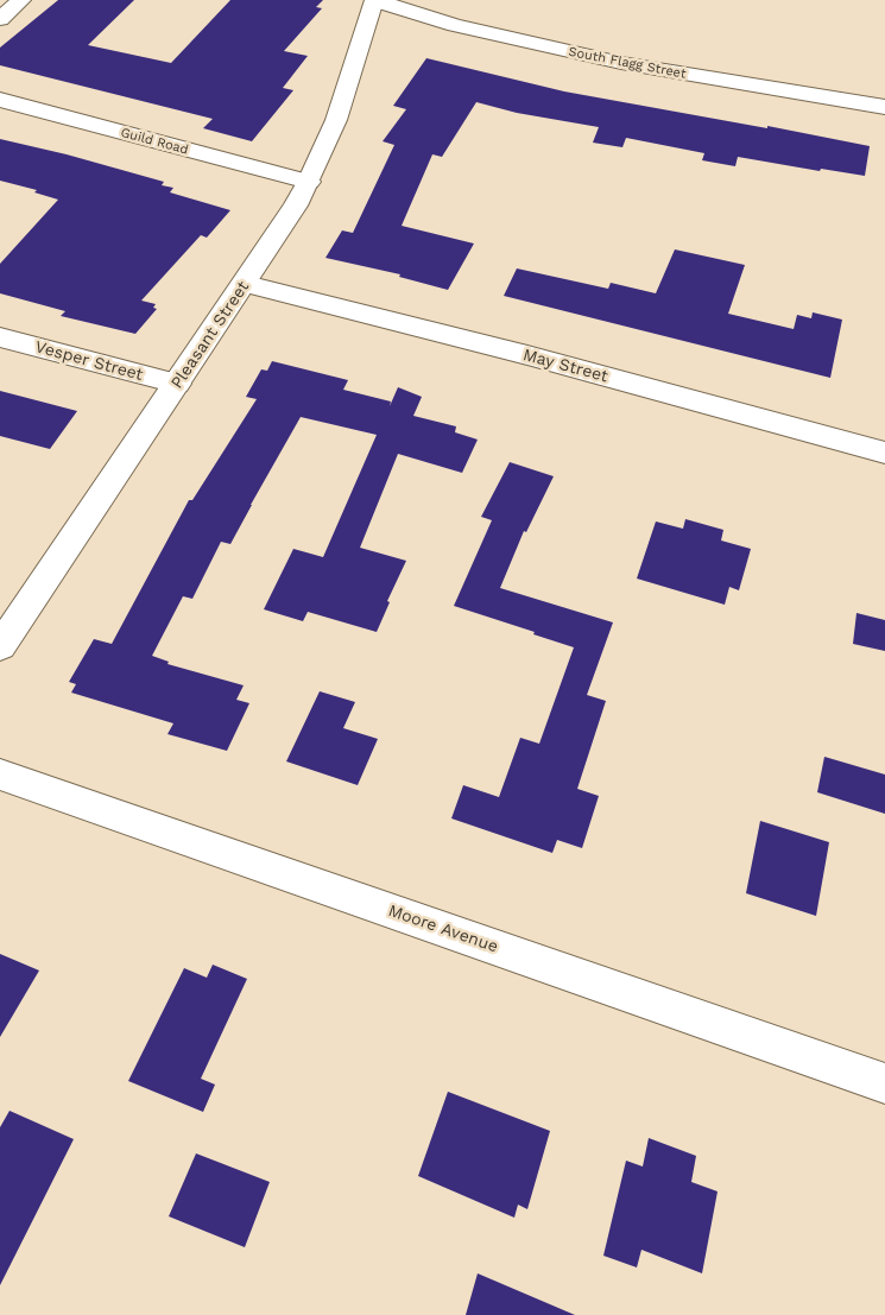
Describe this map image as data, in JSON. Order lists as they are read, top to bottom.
{
  "streets": {
    "street": [
      "South Flagg Street",
      "Guild Road",
      "Pleasant Street",
      "Vesper Street",
      "May Street",
      "Moore Avenue"
    ]
  },
  "crossings": [
    ["South Flagg Street", "Pleasant Street"],
    ["Guild Road", "Pleasant Street"],
    ["Pleasant Street", "Vesper Street"],
    ["Pleasant Street", "May Street"]
  ]
}
